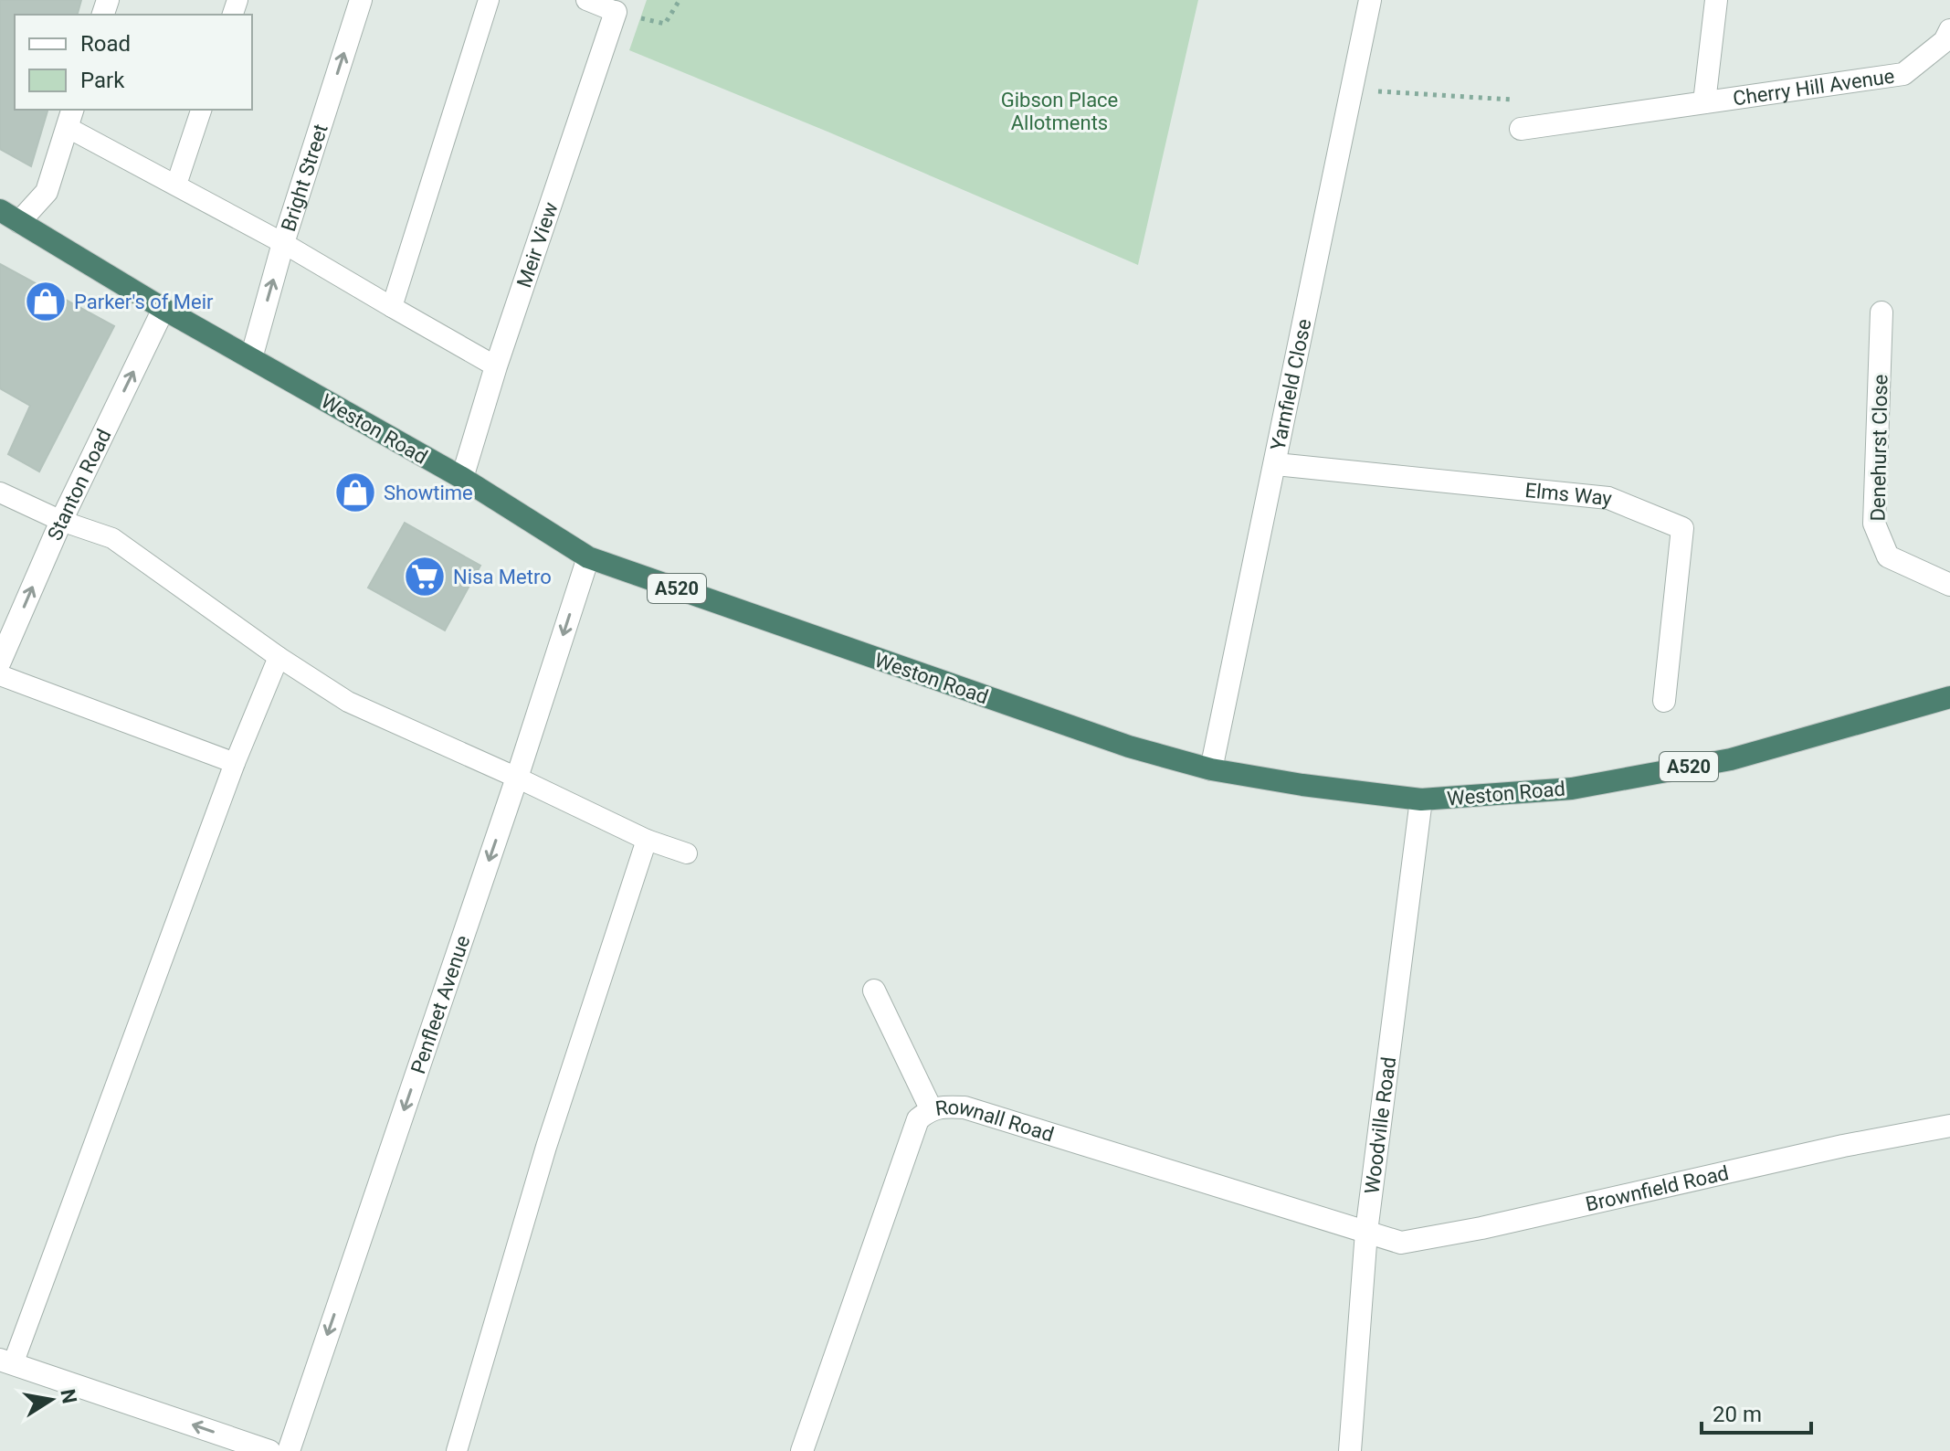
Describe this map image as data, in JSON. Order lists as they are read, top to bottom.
{
  "streets": {
    "highway": ["Weston Road", "A520"],
    "street": [
      "Cherry Hill Avenue",
      "Bright Street",
      "Meir View",
      "Yarnfield Close",
      "Denehurst Close",
      "Stanton Road",
      "Elms Way",
      "Penfleet Avenue",
      "Rownall Road",
      "Woodville Road",
      "Brownfield Road"
    ]
  },
  "crossings": [
    ["Bright Street", "Weston Road"],
    ["Meir View", "Weston Road"],
    ["Yarnfield Close", "Weston Road"],
    ["Yarnfield Close", "Elms Way"],
    ["Weston Road", "Stanton Road"],
    ["Weston Road", "Penfleet Avenue"],
    ["Weston Road", "Woodville Road"],
    ["Rownall Road", "Woodville Road"],
    ["Rownall Road", "Brownfield Road"],
    ["Woodville Road", "Brownfield Road"]
  ],
  "one_way": ["Bright Street", "Stanton Road", "Penfleet Avenue"],
  "parks": ["Gibson Place Allotments"],
  "places": {
    "shop": ["Parker's of Meir", "Showtime"],
    "supermarket": ["Nisa Metro"]
  },
  "legend": ["Road", "Park"],
  "scale_bar": "20 m",
  "north": "right"
}
